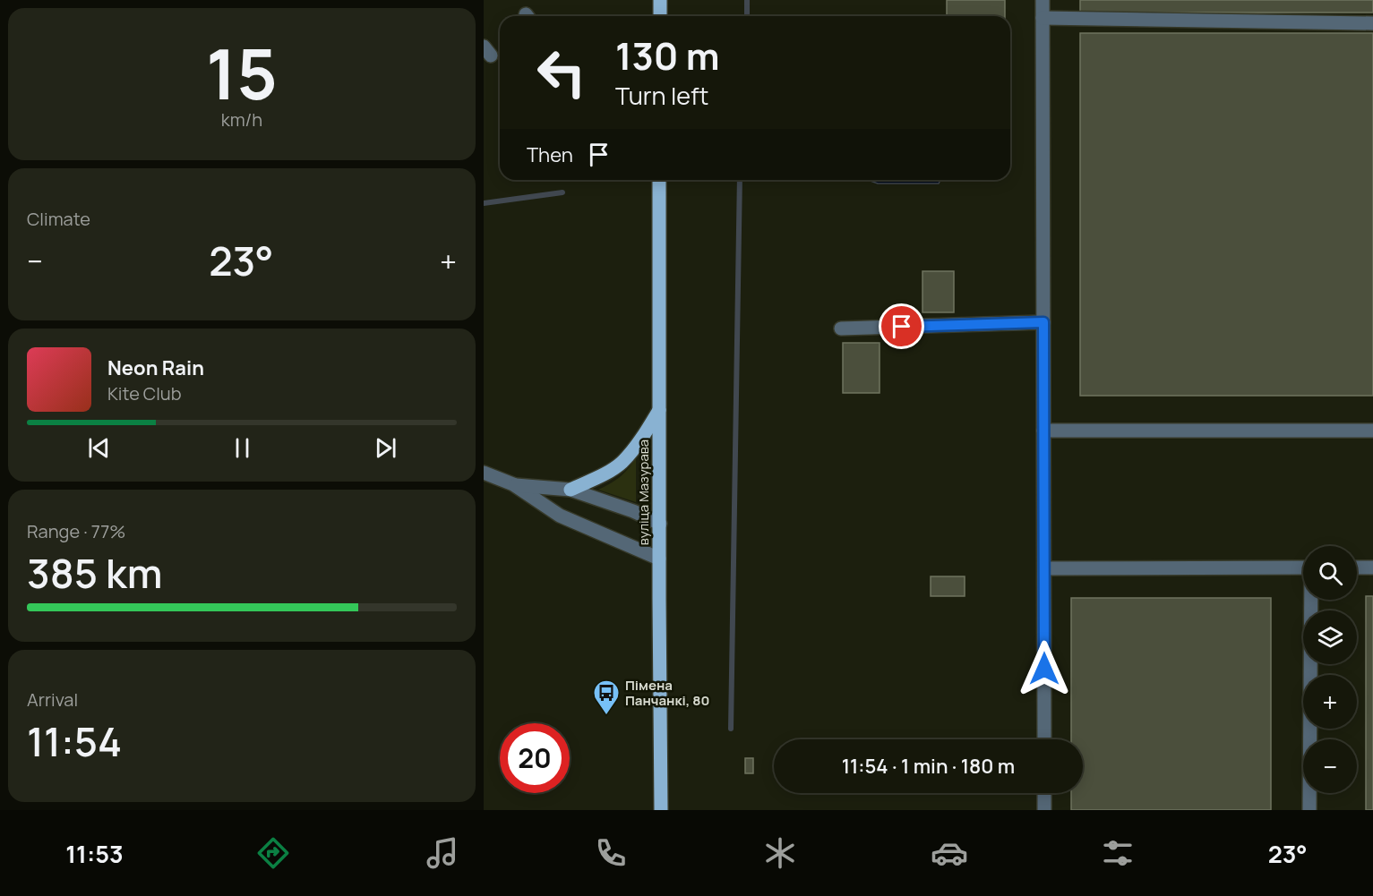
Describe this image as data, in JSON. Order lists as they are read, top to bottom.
{
  "streets": {
    "main road": ["вуліца Мазурава"]
  },
  "places": {
    "bus stop": ["Пімена Панчанкі, 80"]
  },
  "page": {
    "tile": [
      ["15", "km/h"],
      "Climate",
      ["Range · 77%", "385 km"],
      ["Arrival", "11:54"]
    ],
    "turn": ["130 m", "Turn left"],
    "then": "Then",
    "heat": ["−", "23°", "+"],
    "song": ["Neon Rain", "Kite Club"],
    "map_buttons": ["+", "−"],
    "limit": "20",
    "trip": "11:54 · 1 min · 180 m",
    "tabs": ["11:53", "23°"]
  }
}
